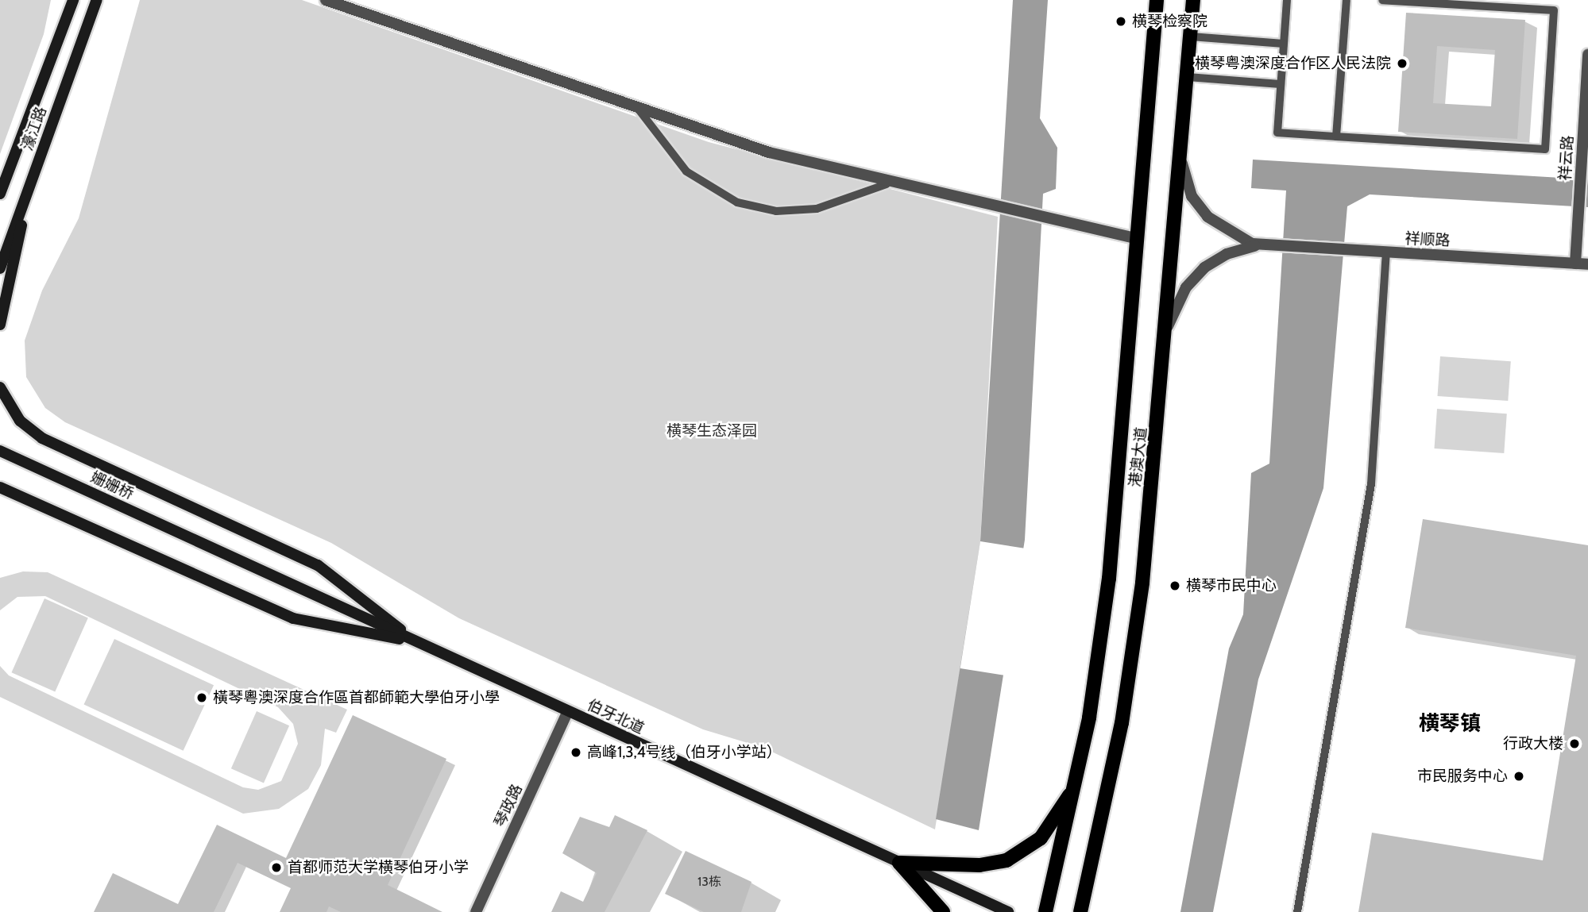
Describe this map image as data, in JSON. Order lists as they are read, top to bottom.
{
  "streets": {
    "main road": [
      "濠江路",
      "港澳大道",
      "姗姗桥",
      "伯牙北道"
    ],
    "street": ["祥云路", "祥顺路", "琴政路"]
  },
  "crossings": [
    ["祥云路", "祥顺路"],
    ["祥顺路", "港澳大道"],
    ["姗姗桥", "伯牙北道"],
    ["伯牙北道", "琴政路"]
  ],
  "districts": ["横琴镇"],
  "parks": ["横琴生态泽园"],
  "places": [
    "横琴检察院",
    "横琴粤澳深度合作区人民法院",
    "横琴市民中心",
    "橫琴粵澳深度合作區首都師範大學伯牙小學",
    "行政大楼",
    "高峰1,3,4号线（伯牙小学站）",
    "市民服务中心",
    "首都师范大学横琴伯牙小学"
  ],
  "house_numbers": ["13栋"]
}
